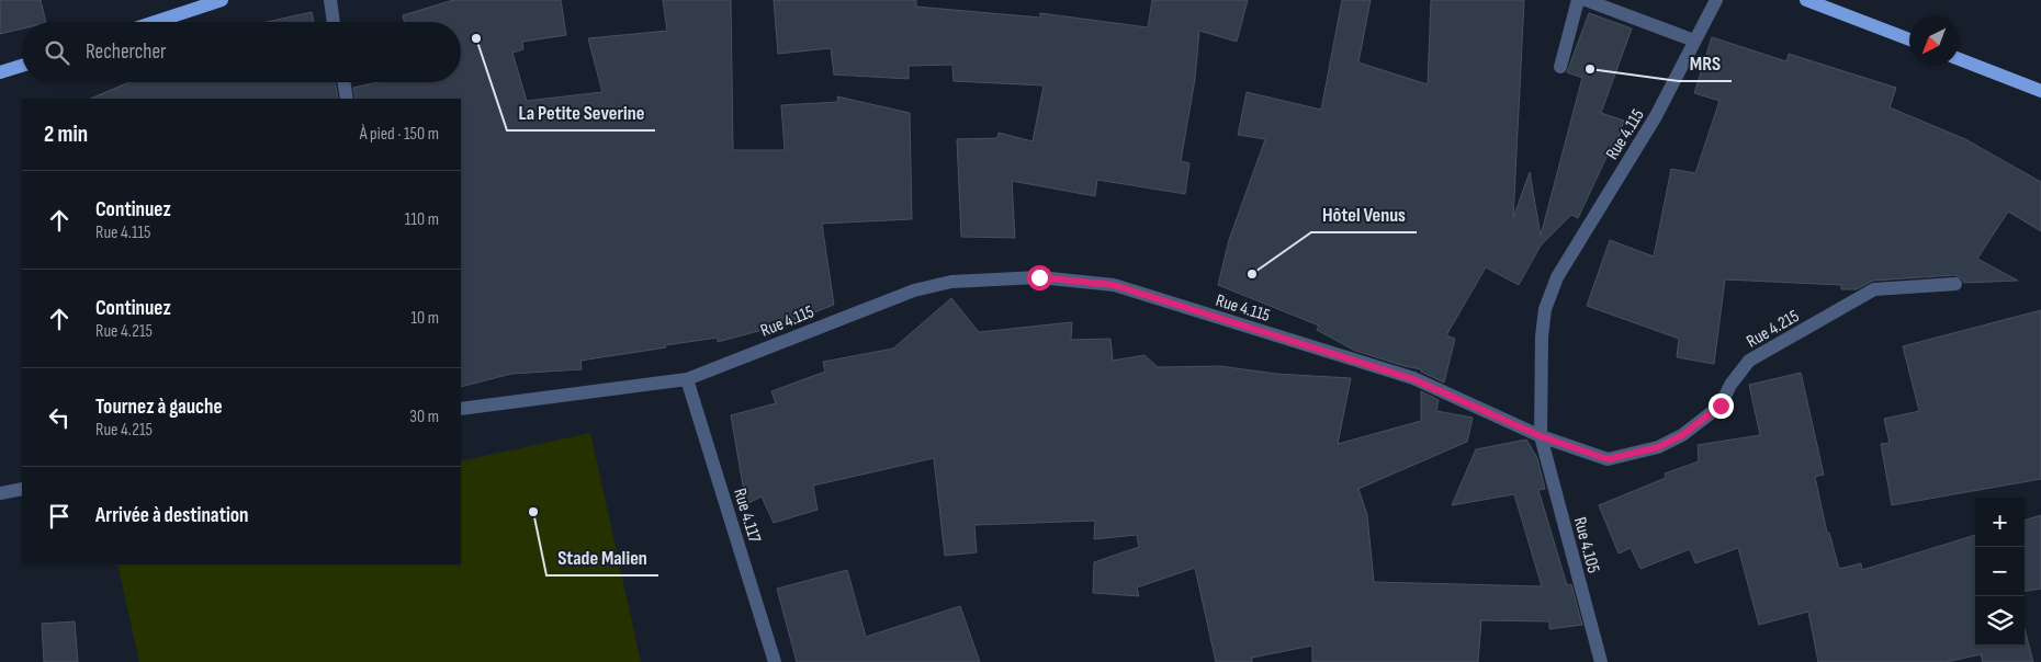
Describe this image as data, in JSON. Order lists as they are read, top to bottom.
{
  "streets": {
    "street": [
      "Rue 4.115",
      "Rue 4.215",
      "Rue 4.117",
      "Rue 4.105"
    ]
  },
  "crossings": [
    ["Rue 4.115", "Rue 4.215"],
    ["Rue 4.115", "Rue 4.117"],
    ["Rue 4.115", "Rue 4.105"],
    ["Rue 4.215", "Rue 4.105"]
  ],
  "places": [
    "La Petite Severine",
    "MRS",
    "Hôtel Venus",
    "Stade Malien"
  ],
  "north": "bottom left",
  "page": {
    "search": "Rechercher",
    "heading": ["2 min", "À pied · 150 m"],
    "list": [
      ["Continuez", "Rue 4.115", "110 m"],
      ["Continuez", "Rue 4.215", "10 m"],
      ["Tournez à gauche", "Rue 4.215", "30 m"],
      "Arrivée à destination"
    ],
    "map_buttons": ["+", "−"]
  }
}
